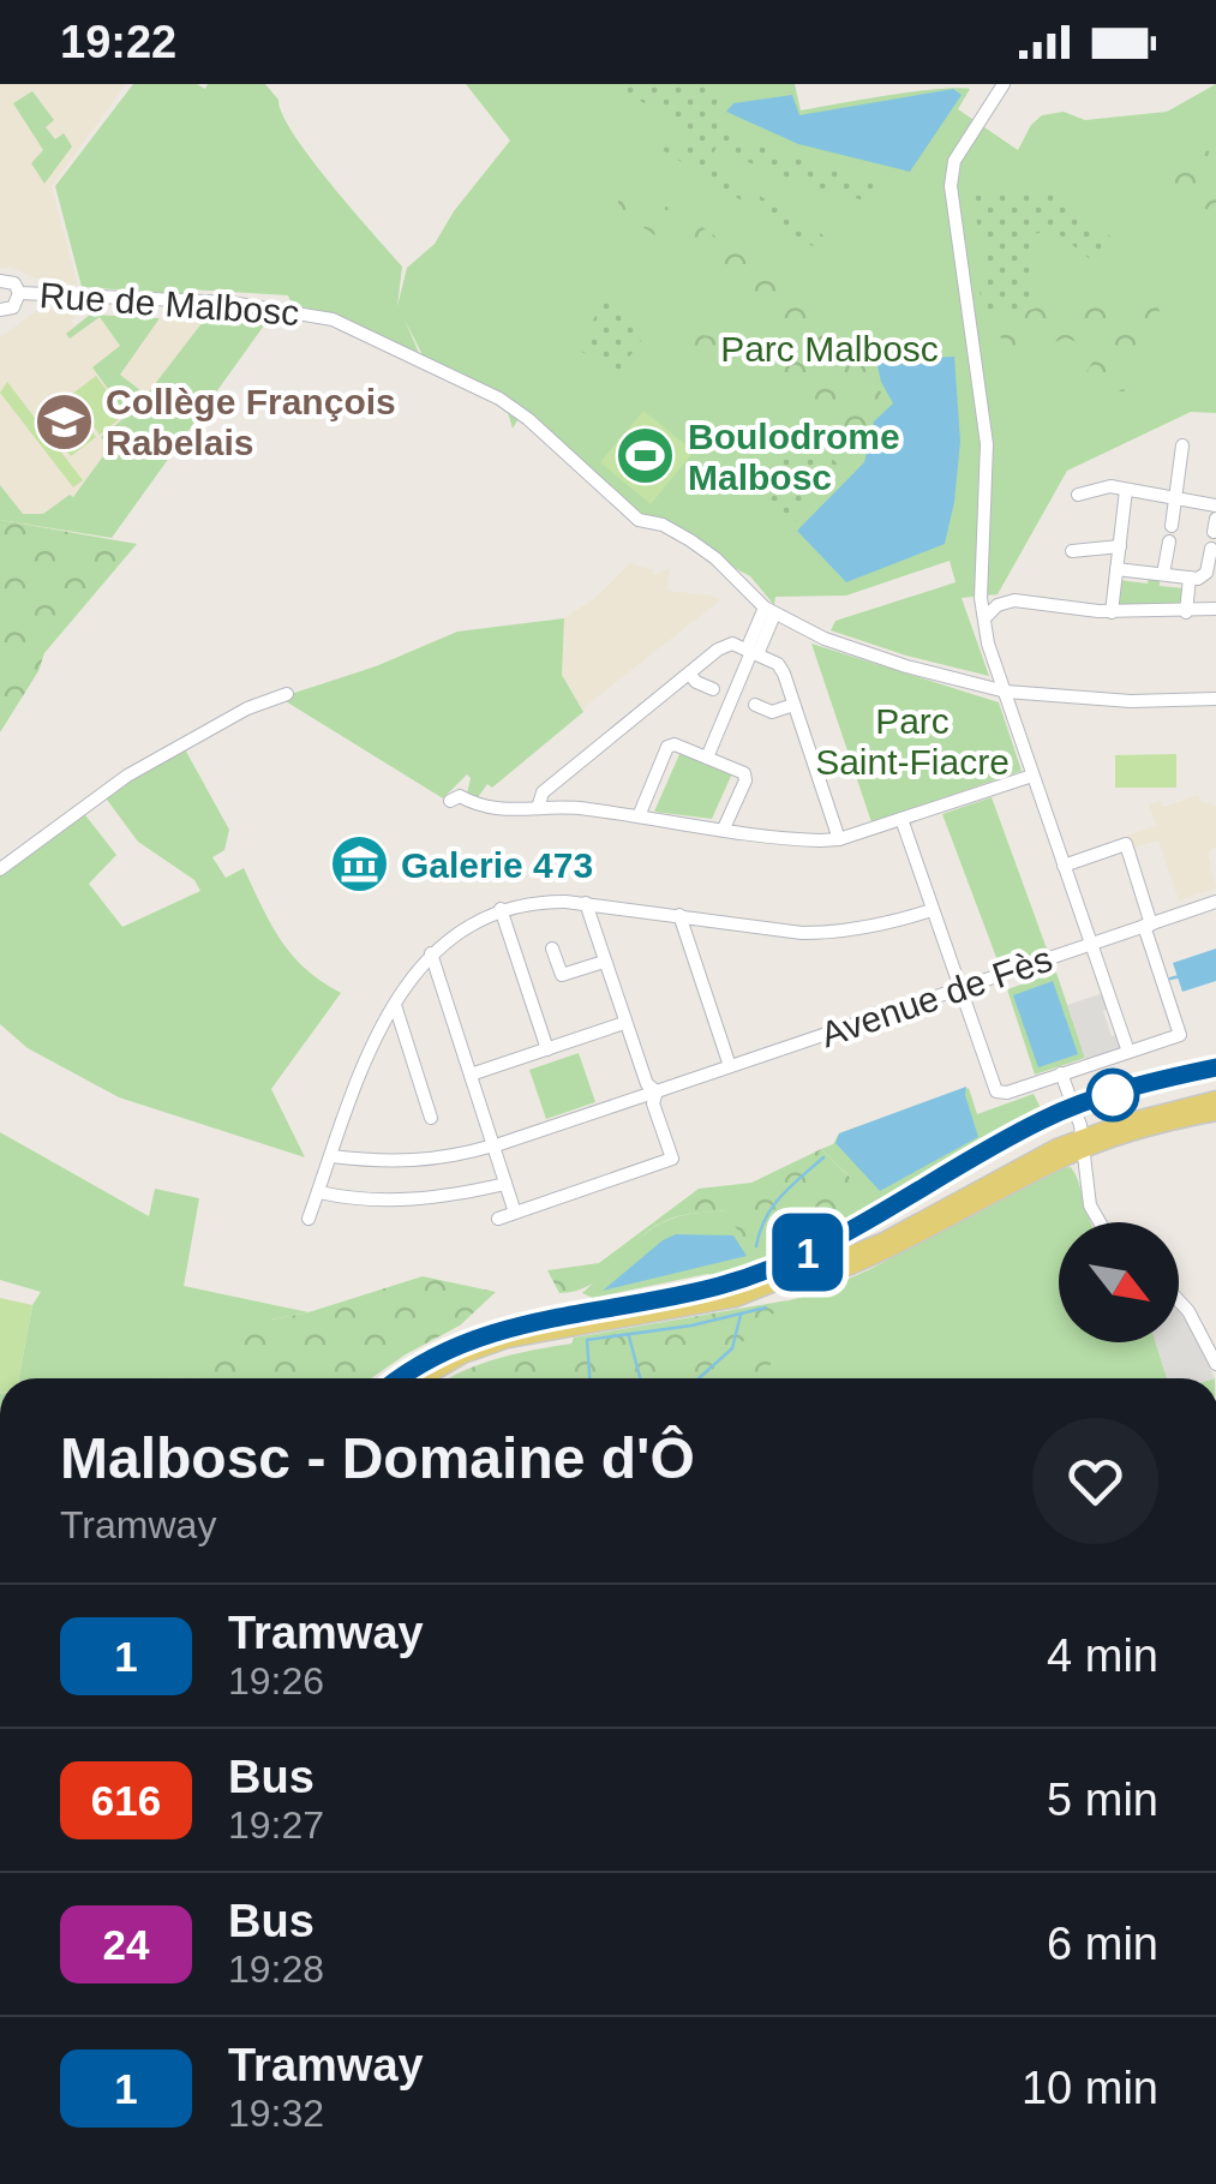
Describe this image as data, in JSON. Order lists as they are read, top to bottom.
{
  "streets": {
    "street": ["Rue de Malbosc", "Avenue de Fès"]
  },
  "parks": ["Parc Malbosc", "Parc Saint-Fiacre"],
  "places": {
    "school or university": ["Collège François Rabelais"],
    "sports": ["Boulodrome Malbosc"],
    "museum": ["Galerie 473"]
  },
  "lines": ["tram line 1"],
  "north": "bottom right",
  "page": {
    "status": "19:22",
    "on_map": "1",
    "heading": ["Malbosc - Domaine d'Ô", "Tramway"],
    "list": [
      {
        "mark": "1",
        "name": "Tramway",
        "note": "19:26",
        "value": "4 min"
      },
      {
        "mark": "616",
        "name": "Bus",
        "note": "19:27",
        "value": "5 min"
      },
      {
        "mark": "24",
        "name": "Bus",
        "note": "19:28",
        "value": "6 min"
      },
      {
        "mark": "1",
        "name": "Tramway",
        "note": "19:32",
        "value": "10 min"
      }
    ]
  }
}
